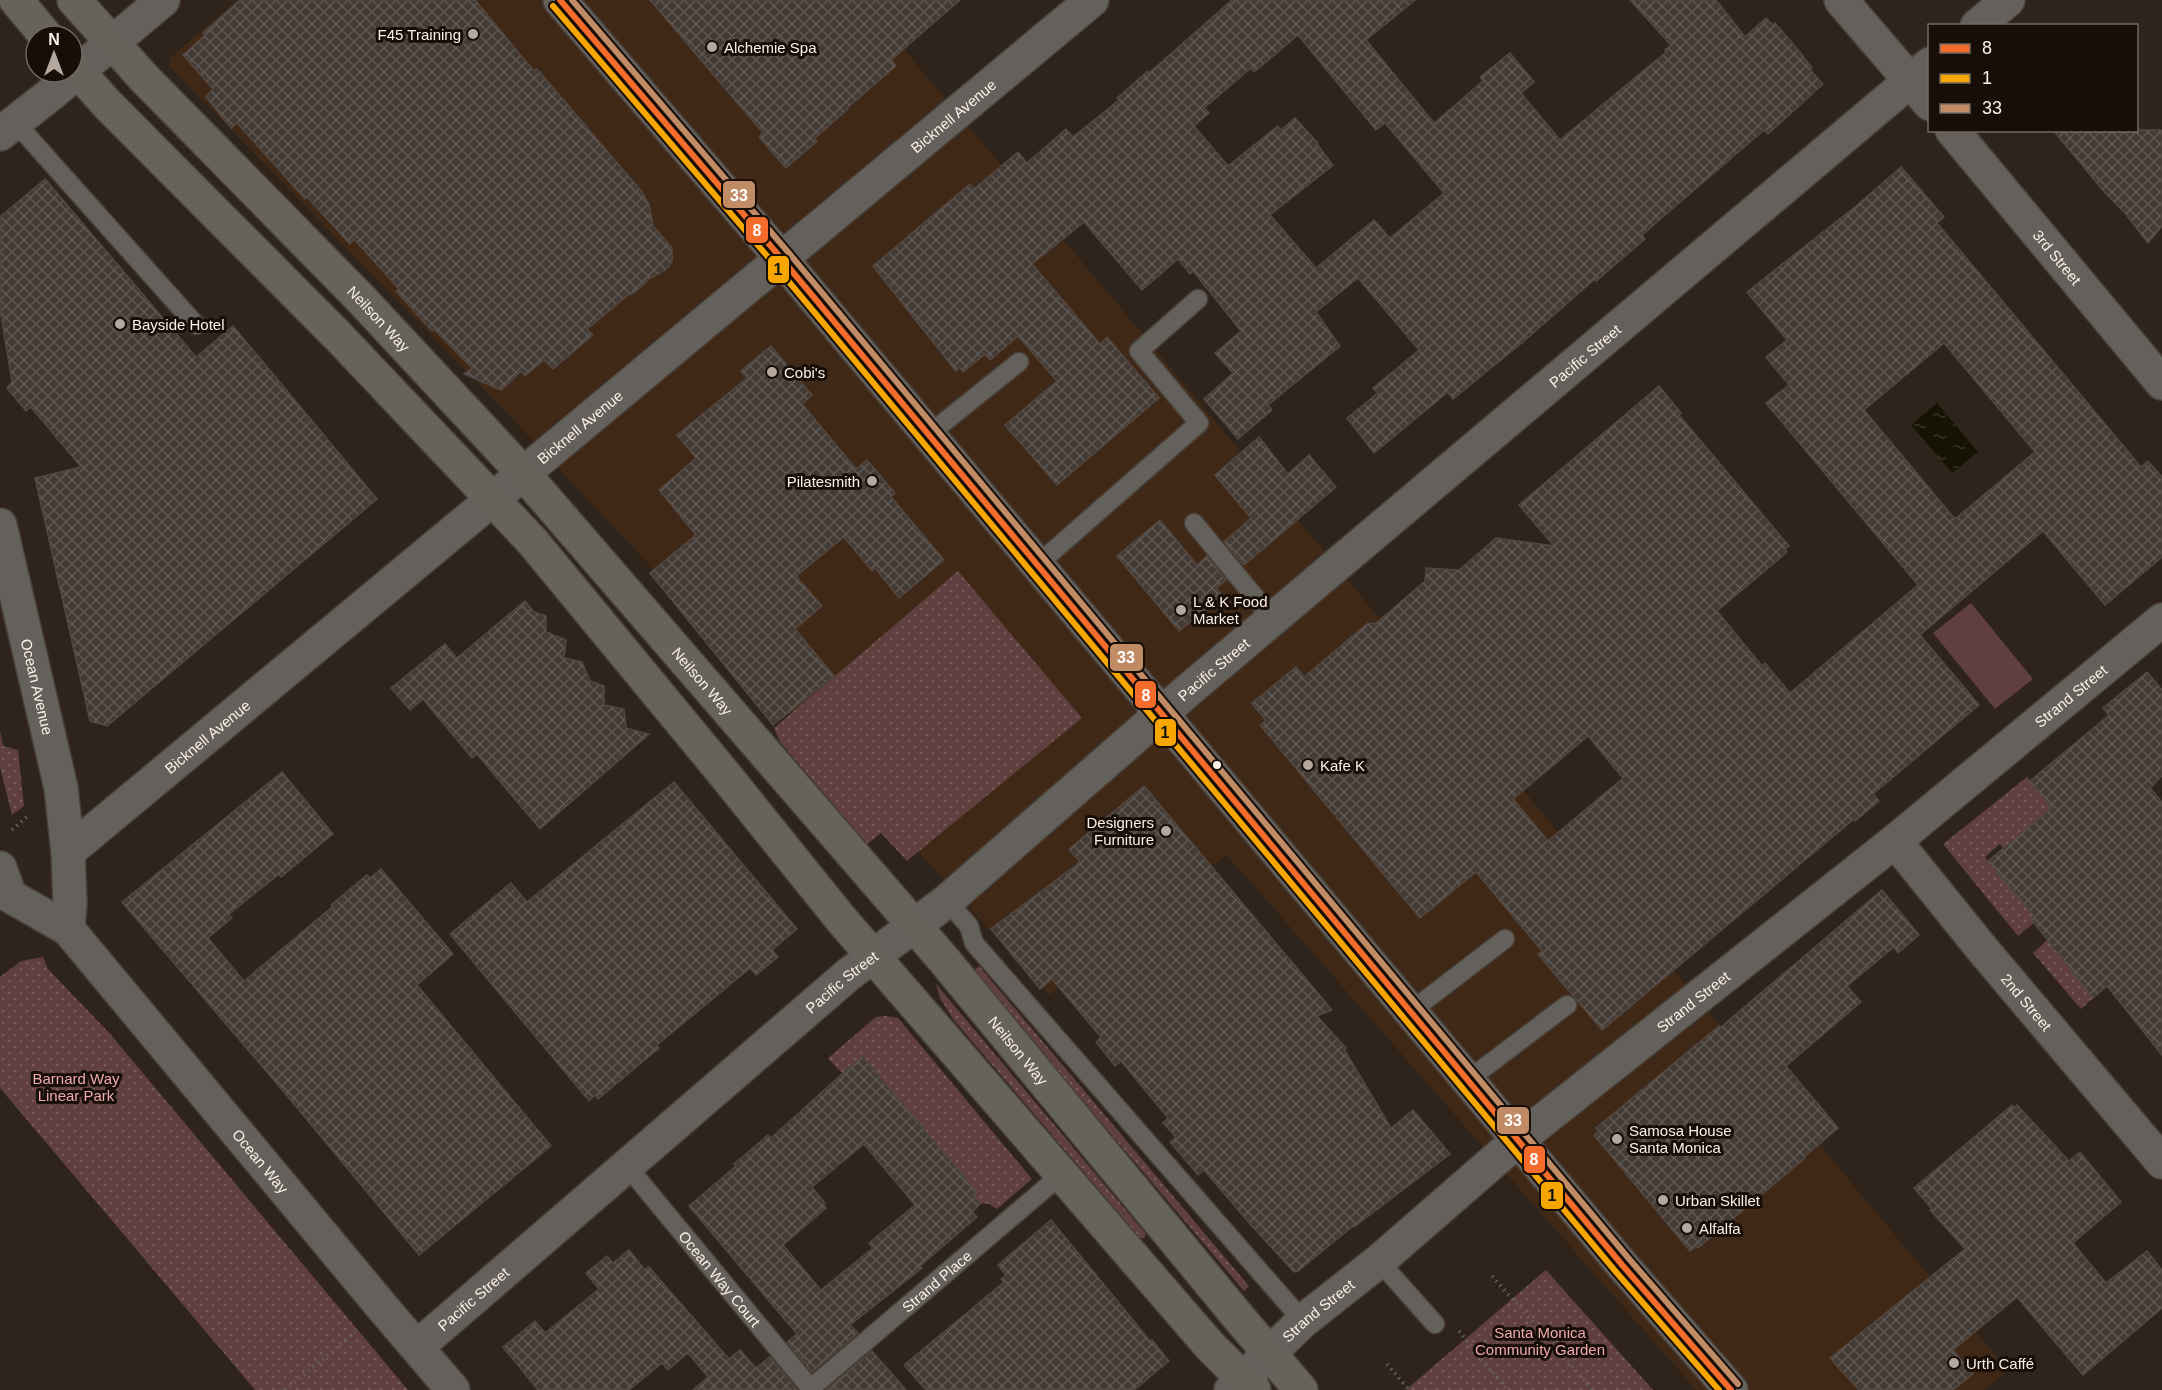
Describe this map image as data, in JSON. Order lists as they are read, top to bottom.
{
  "streets": {
    "main road": ["Neilson Way"],
    "street": [
      "Bicknell Avenue",
      "3rd Street",
      "Pacific Street",
      "Ocean Avenue",
      "Strand Street",
      "2nd Street",
      "Ocean Way"
    ],
    "lane": ["Ocean Way Court", "Strand Place"]
  },
  "crossings": [
    ["Bicknell Avenue", "Neilson Way"],
    ["Bicknell Avenue", "Ocean Avenue"],
    ["Neilson Way", "Pacific Street"],
    ["Neilson Way", "Strand Street"],
    ["Neilson Way", "Strand Place"],
    ["Pacific Street", "Ocean Way"],
    ["Pacific Street", "Ocean Way Court"],
    ["Strand Street", "2nd Street"],
    ["Ocean Way Court", "Strand Place"]
  ],
  "parks": ["Barnard Way Linear Park", "Santa Monica Community Garden"],
  "places": [
    "F45 Training",
    "Alchemie Spa",
    "Bayside Hotel",
    "Cobi's",
    "Pilatesmith",
    "L & K Food Market",
    "Kafe K",
    "Designers Furniture",
    "Samosa House Santa Monica",
    "Urban Skillet",
    "Alfalfa",
    "Urth Caffé"
  ],
  "lines": ["transit line 8", "transit line 33", "transit line 1"],
  "legend": ["8", "1", "33"],
  "north": "top"
}
